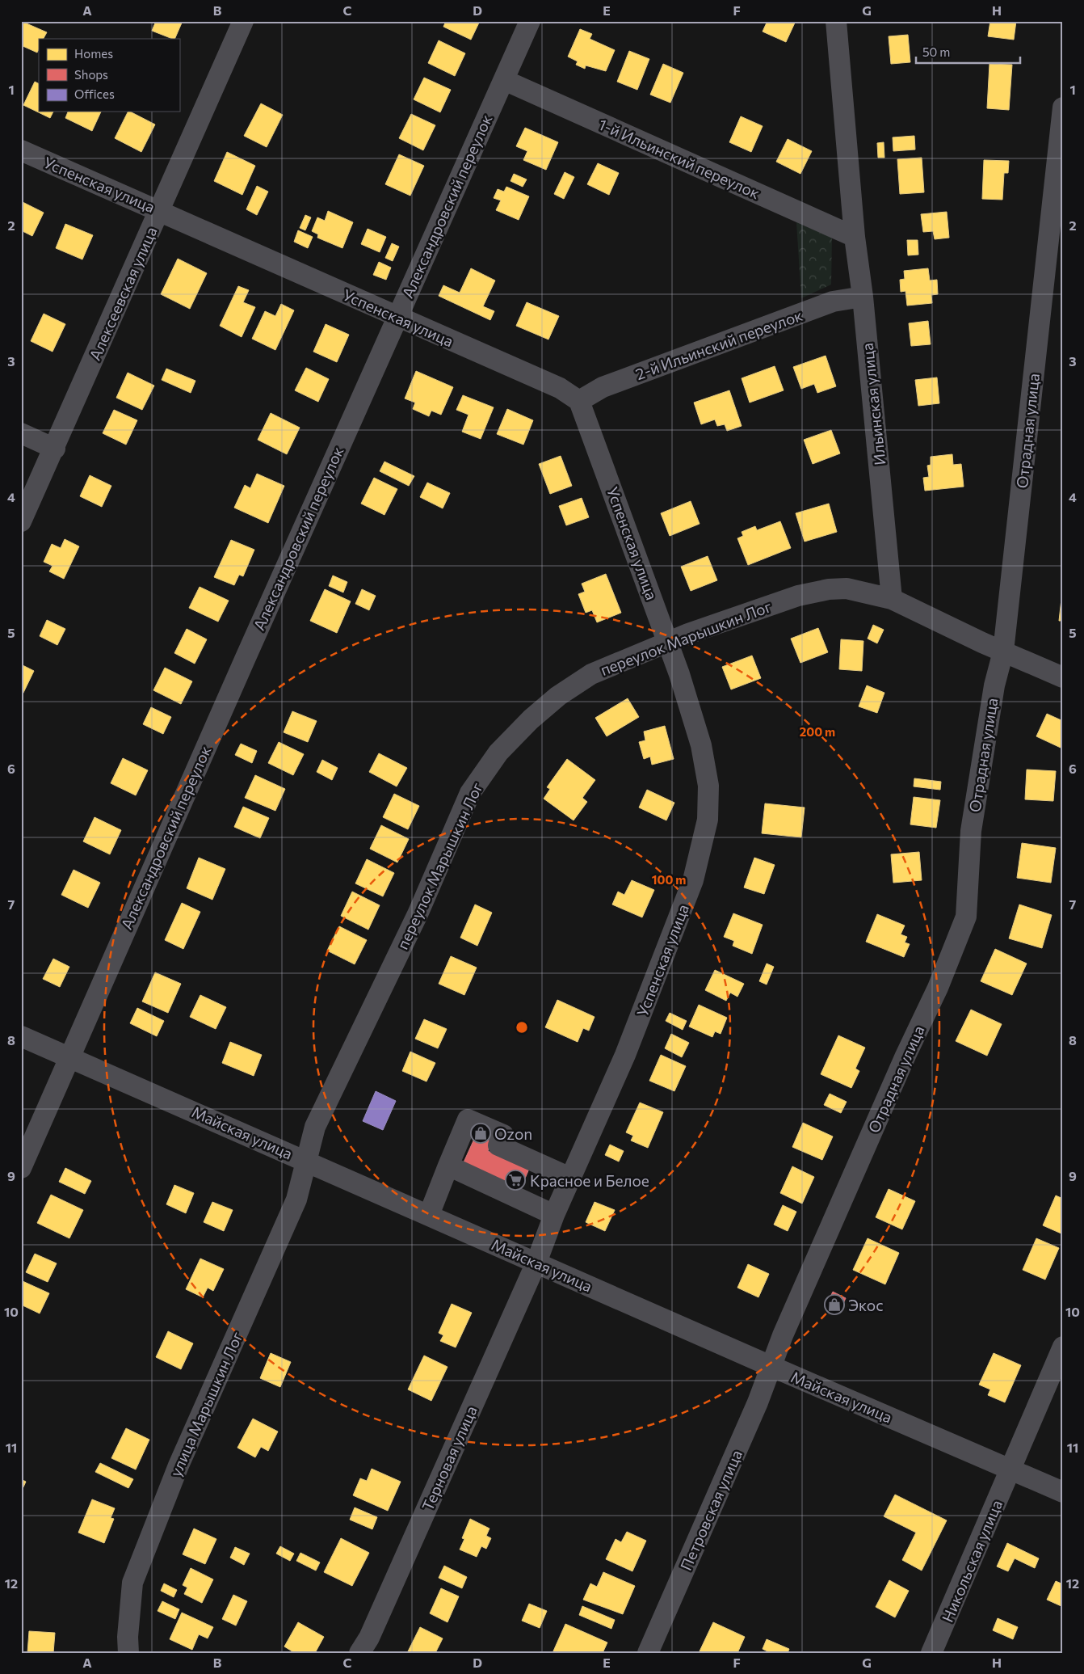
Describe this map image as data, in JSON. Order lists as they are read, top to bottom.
{
  "streets": {
    "street": [
      "1-й Ильинский переулок",
      "Успенская улица",
      "Александровский переулок",
      "Алексеевская улица",
      "2-й Ильинский переулок",
      "Ильинская улица",
      "Отрадная улица",
      "переулок Марышкин Лог",
      "Майская улица",
      "улица Марышкин Лог",
      "Терновая улица",
      "Петровская улица",
      "Никольская улица"
    ]
  },
  "crossings": [
    ["1-й Ильинский переулок", "Александровский переулок"],
    ["1-й Ильинский переулок", "Ильинская улица"],
    ["Успенская улица", "Александровский переулок"],
    ["Успенская улица", "Алексеевская улица"],
    ["Успенская улица", "2-й Ильинский переулок"],
    ["Успенская улица", "переулок Марышкин Лог"],
    ["Успенская улица", "Майская улица"],
    ["Успенская улица", "Терновая улица"],
    ["Александровский переулок", "Майская улица"],
    ["2-й Ильинский переулок", "Ильинская улица"],
    ["Ильинская улица", "переулок Марышкин Лог"],
    ["Отрадная улица", "Майская улица"],
    ["Отрадная улица", "Петровская улица"],
    ["переулок Марышкин Лог", "Майская улица"],
    ["переулок Марышкин Лог", "улица Марышкин Лог"],
    ["Майская улица", "улица Марышкин Лог"],
    ["Майская улица", "Терновая улица"],
    ["Майская улица", "Петровская улица"],
    ["Майская улица", "Никольская улица"]
  ],
  "places": {
    "shop": ["Ozon", "Экос"],
    "supermarket": ["Красное и Белое"]
  },
  "legend": ["Homes", "Shops", "Offices"],
  "scale_bar": "50 m",
  "grid": {
    "columns": [
      "A",
      "B",
      "C",
      "D",
      "E",
      "F",
      "G",
      "H"
    ],
    "rows": [
      "1",
      "2",
      "3",
      "4",
      "5",
      "6",
      "7",
      "8",
      "9",
      "10",
      "11",
      "12"
    ]
  },
  "rings": ["200 m", "100 m"]
}
